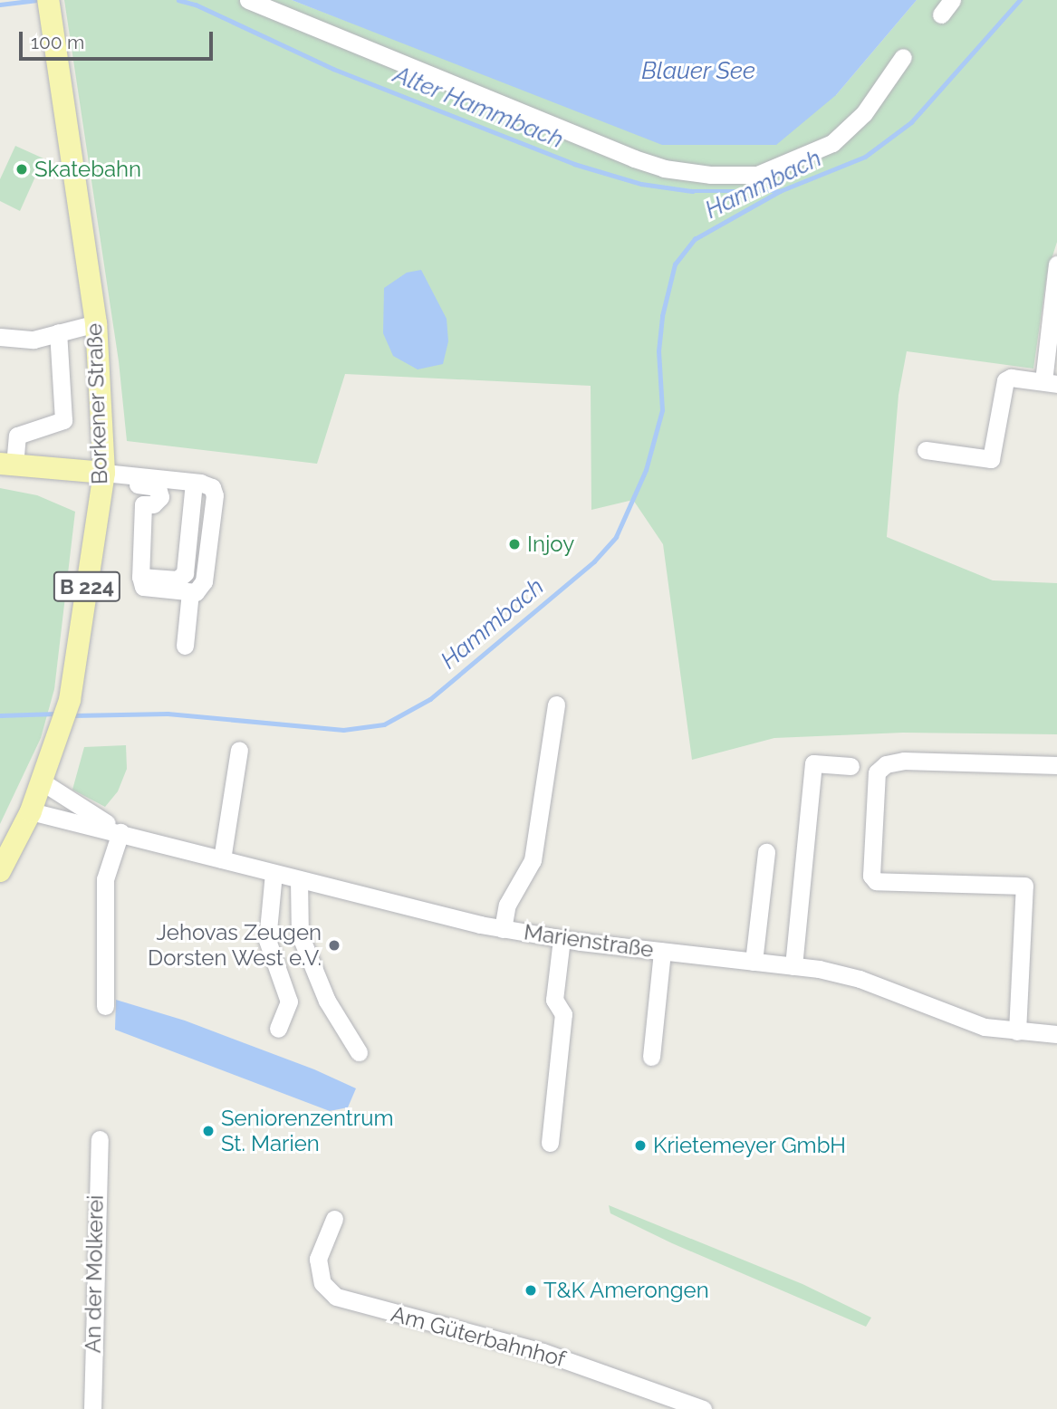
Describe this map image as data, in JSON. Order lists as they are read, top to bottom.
{
  "streets": {
    "main road": ["Borkener Straße", "B 224"],
    "street": ["Marienstraße", "An der Molkerei", "Am Güterbahnhof"]
  },
  "crossings": [
    ["Borkener Straße", "Marienstraße"]
  ],
  "water": ["Blauer See", "Alter Hammbach", "Hammbach"],
  "places": [
    "Skatebahn",
    "Injoy",
    "Jehovas Zeugen Dorsten West e.V.",
    "Seniorenzentrum St. Marien",
    "Krietemeyer GmbH",
    "T&K Amerongen"
  ],
  "scale_bar": "100 m"
}
